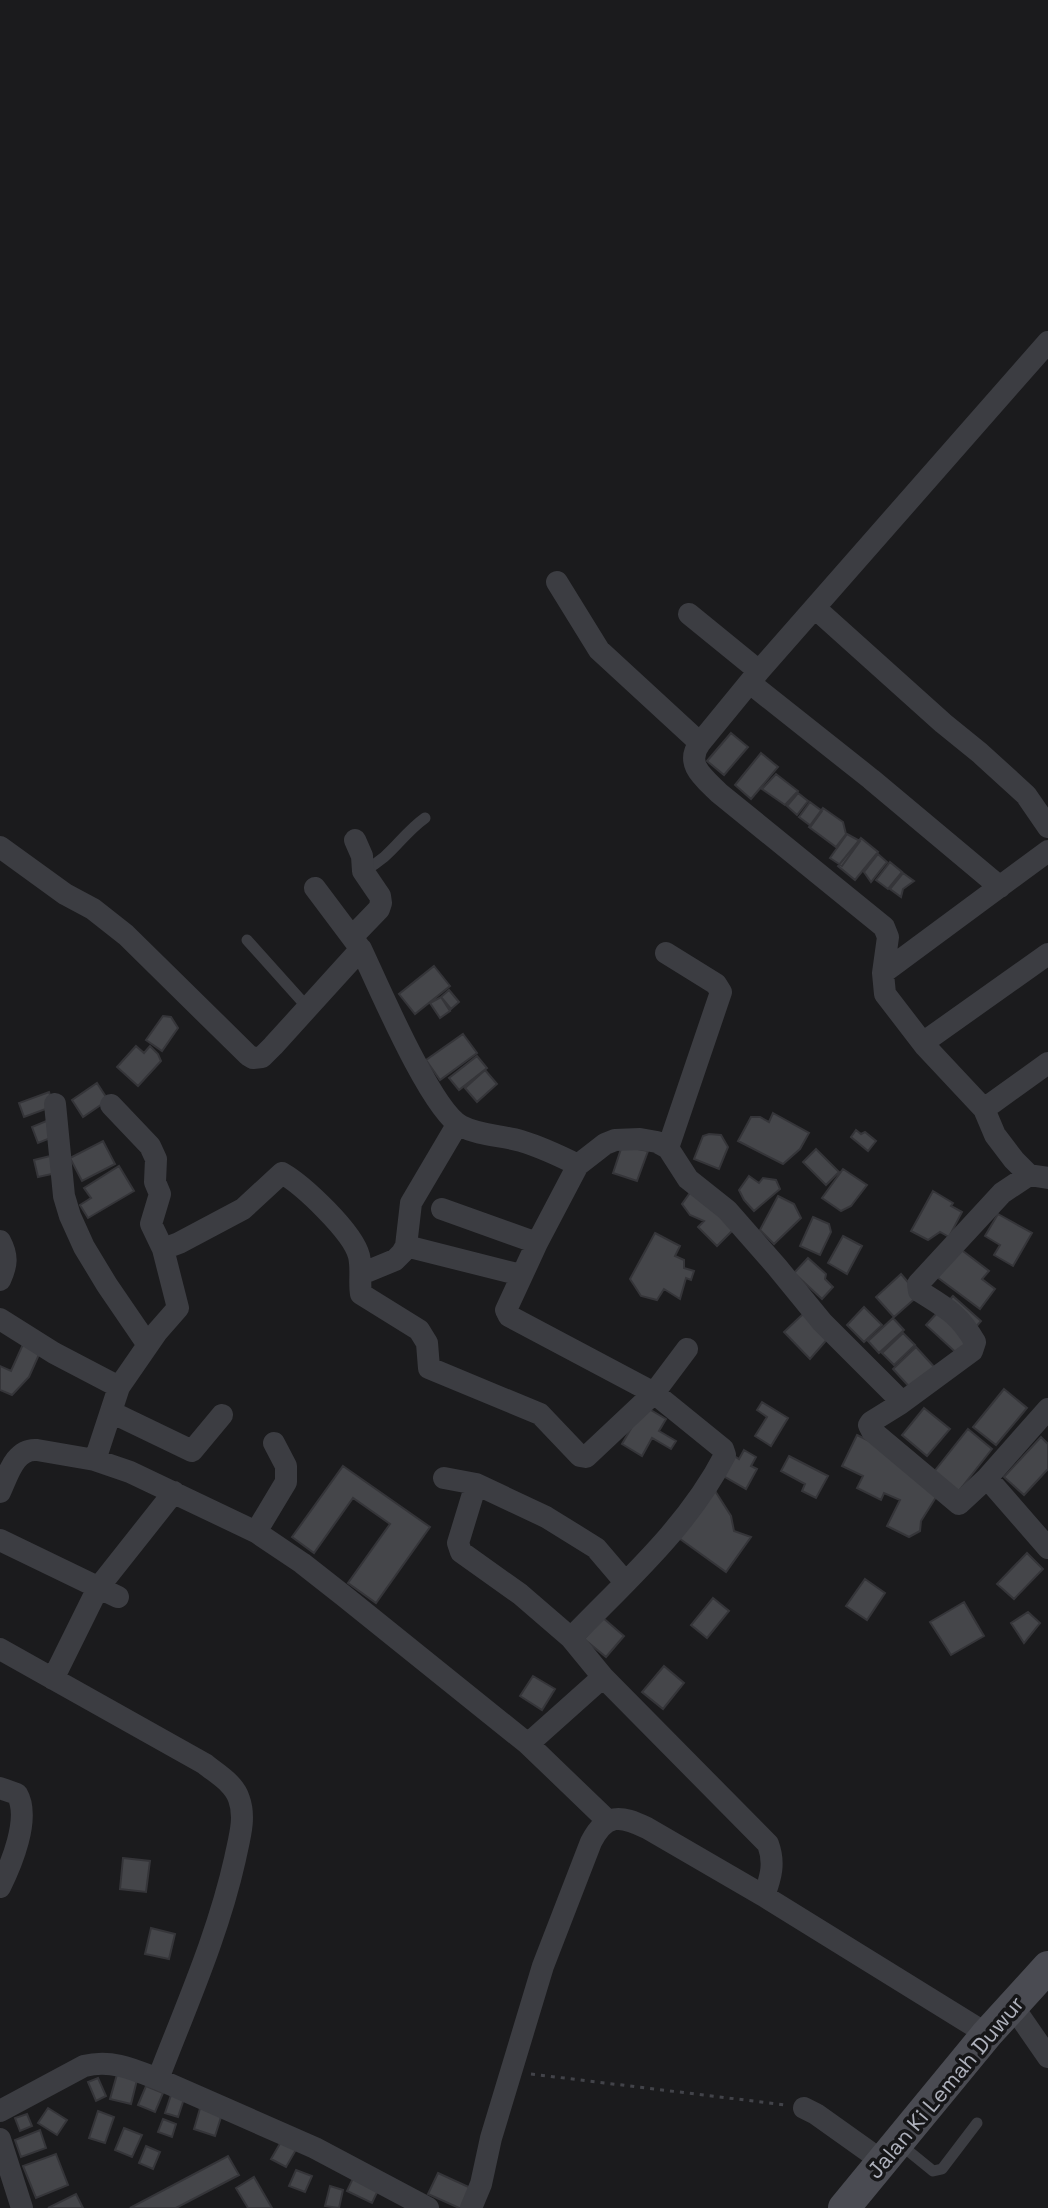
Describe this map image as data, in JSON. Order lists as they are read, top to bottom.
{
  "streets": {
    "main road": ["Jalan Ki Lemah Duwur"]
  }
}
